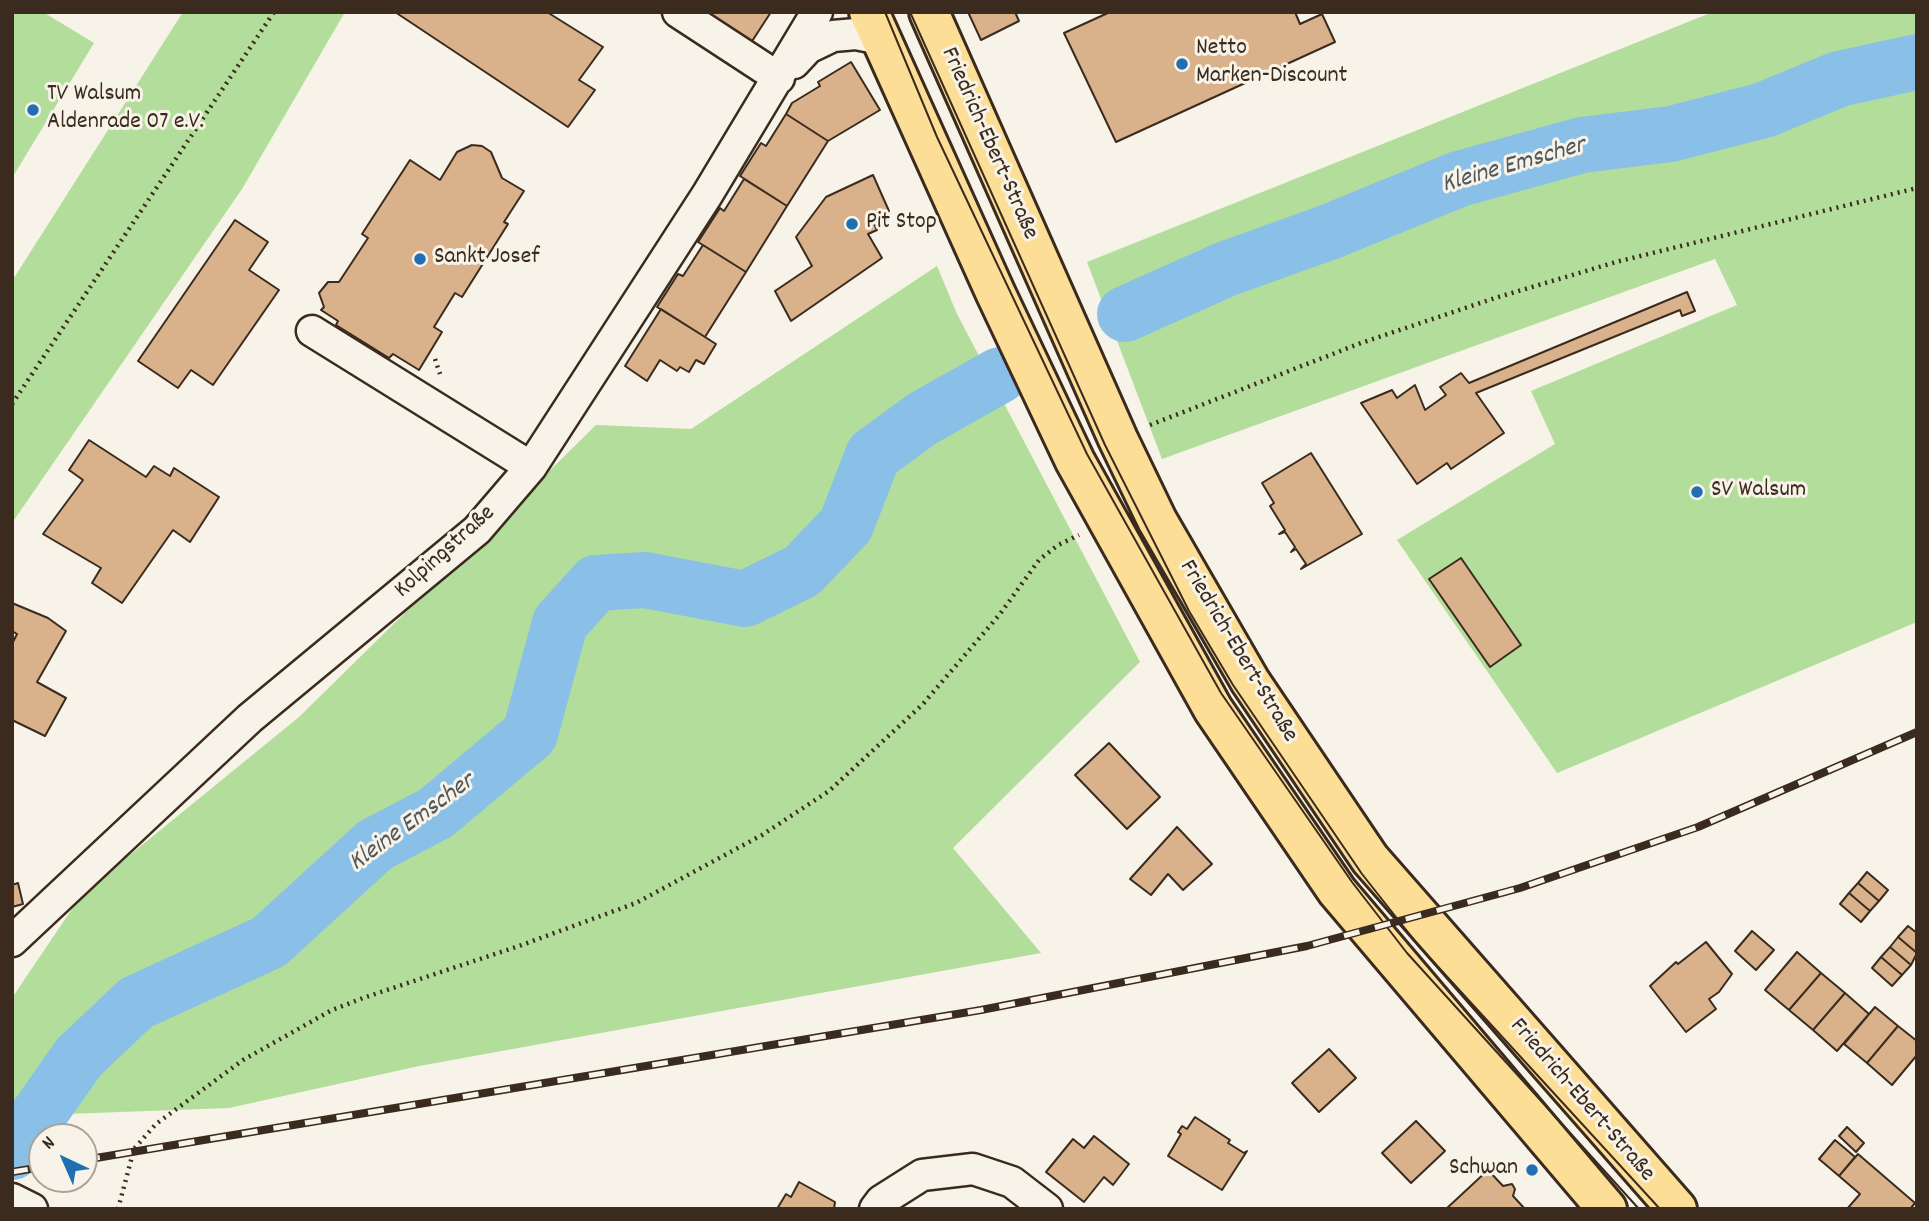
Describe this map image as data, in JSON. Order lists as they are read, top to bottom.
{
  "streets": {
    "main road": ["Friedrich-Ebert-Straße"],
    "street": ["Kolpingstraße"]
  },
  "crossings": [
    ["Friedrich-Ebert-Straße", "Kolpingstraße"]
  ],
  "water": ["Kleine Emscher"],
  "places": [
    "Netto Marken-Discount",
    "TV Walsum Aldenrade 07 e.V.",
    "Pit Stop",
    "Sankt Josef",
    "SV Walsum",
    "Schwan"
  ],
  "north": "top left"
}
